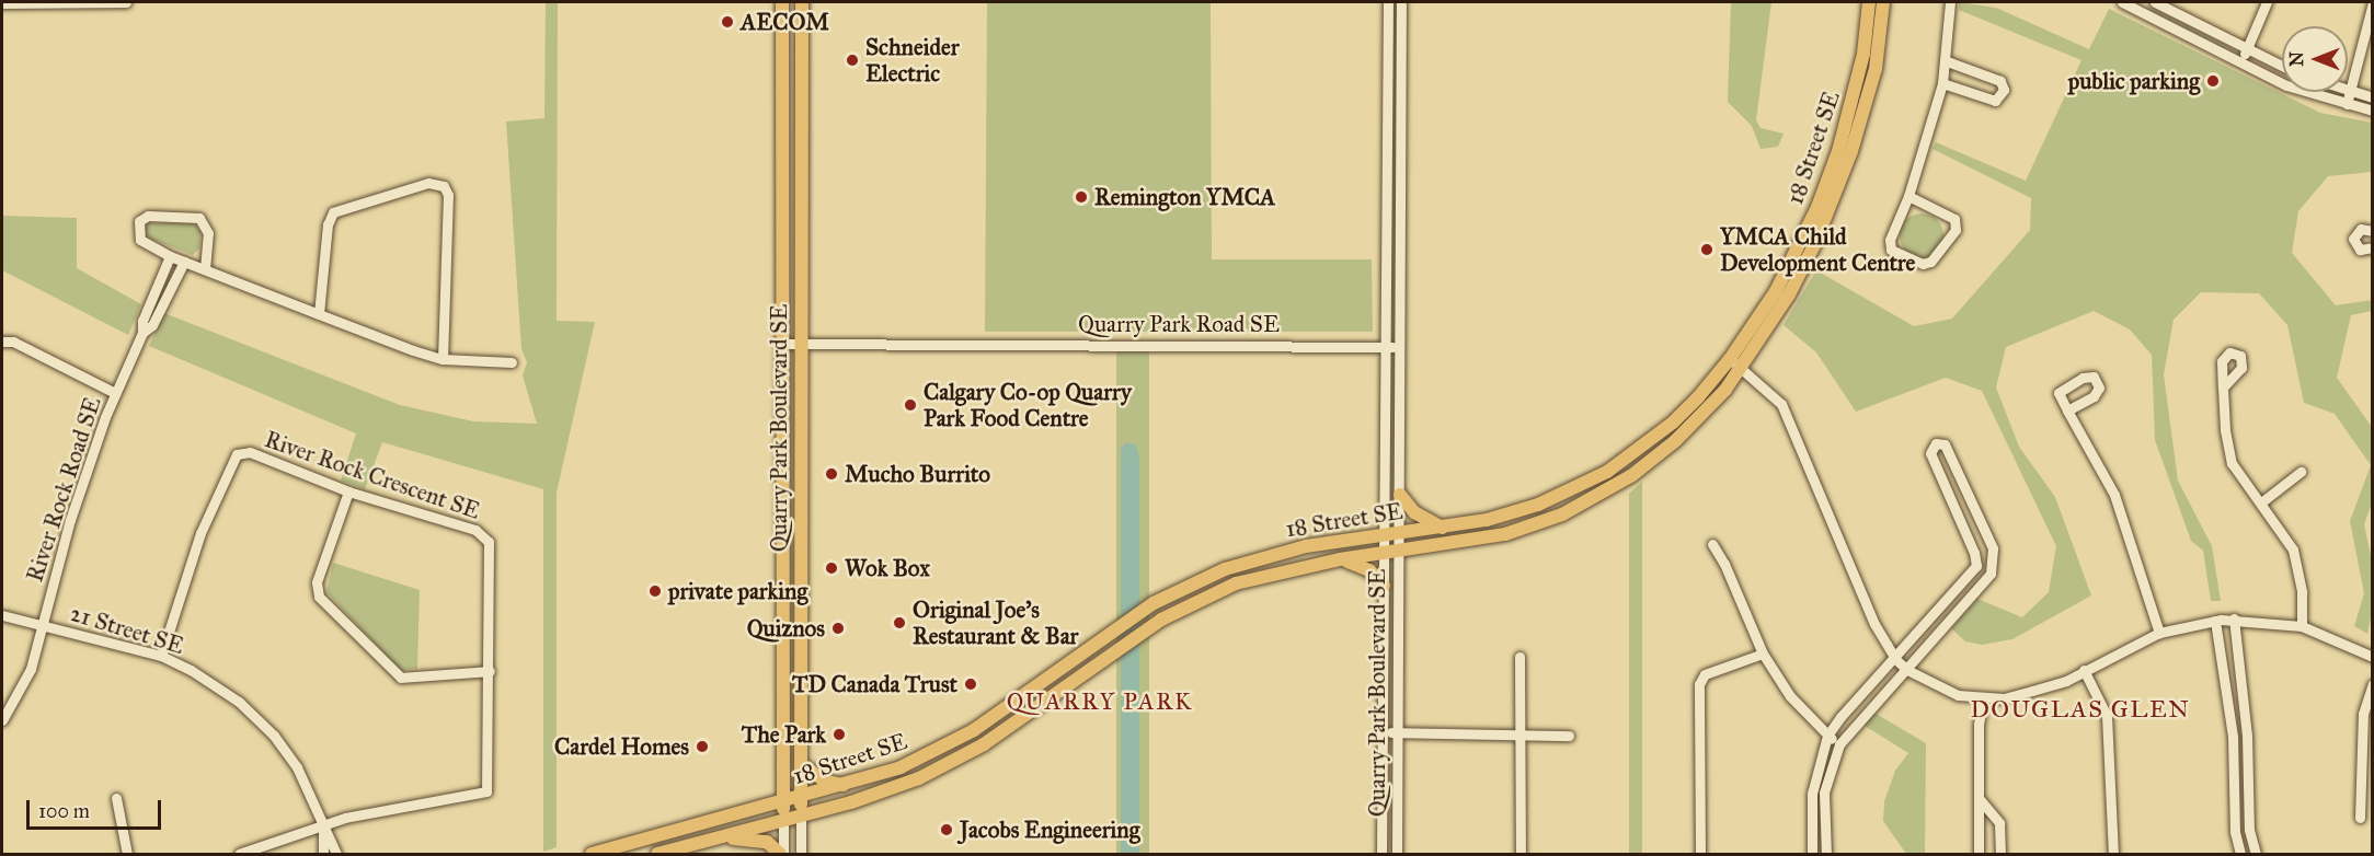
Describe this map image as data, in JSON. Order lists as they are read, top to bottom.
{
  "streets": {
    "main road": ["18 Street SE", "Quarry Park Boulevard SE"],
    "street": [
      "Quarry Park Road SE",
      "River Rock Crescent SE",
      "River Rock Road SE",
      "21 Street SE"
    ]
  },
  "crossings": [
    ["18 Street SE", "Quarry Park Boulevard SE"],
    ["Quarry Park Road SE", "Quarry Park Boulevard SE"],
    ["River Rock Crescent SE", "21 Street SE"],
    ["River Rock Road SE", "21 Street SE"]
  ],
  "districts": ["QUARRY PARK", "DOUGLAS GLEN"],
  "places": [
    "AECOM",
    "Schneider Electric",
    "public parking",
    "Remington YMCA",
    "YMCA Child Development Centre",
    "Calgary Co-op Quarry Park Food Centre",
    "Mucho Burrito",
    "Wok Box",
    "private parking",
    "Original Joe's Restaurant & Bar",
    "Quiznos",
    "TD Canada Trust",
    "The Park",
    "Cardel Homes",
    "Jacobs Engineering"
  ],
  "scale_bar": "100 m",
  "north": "left"
}
